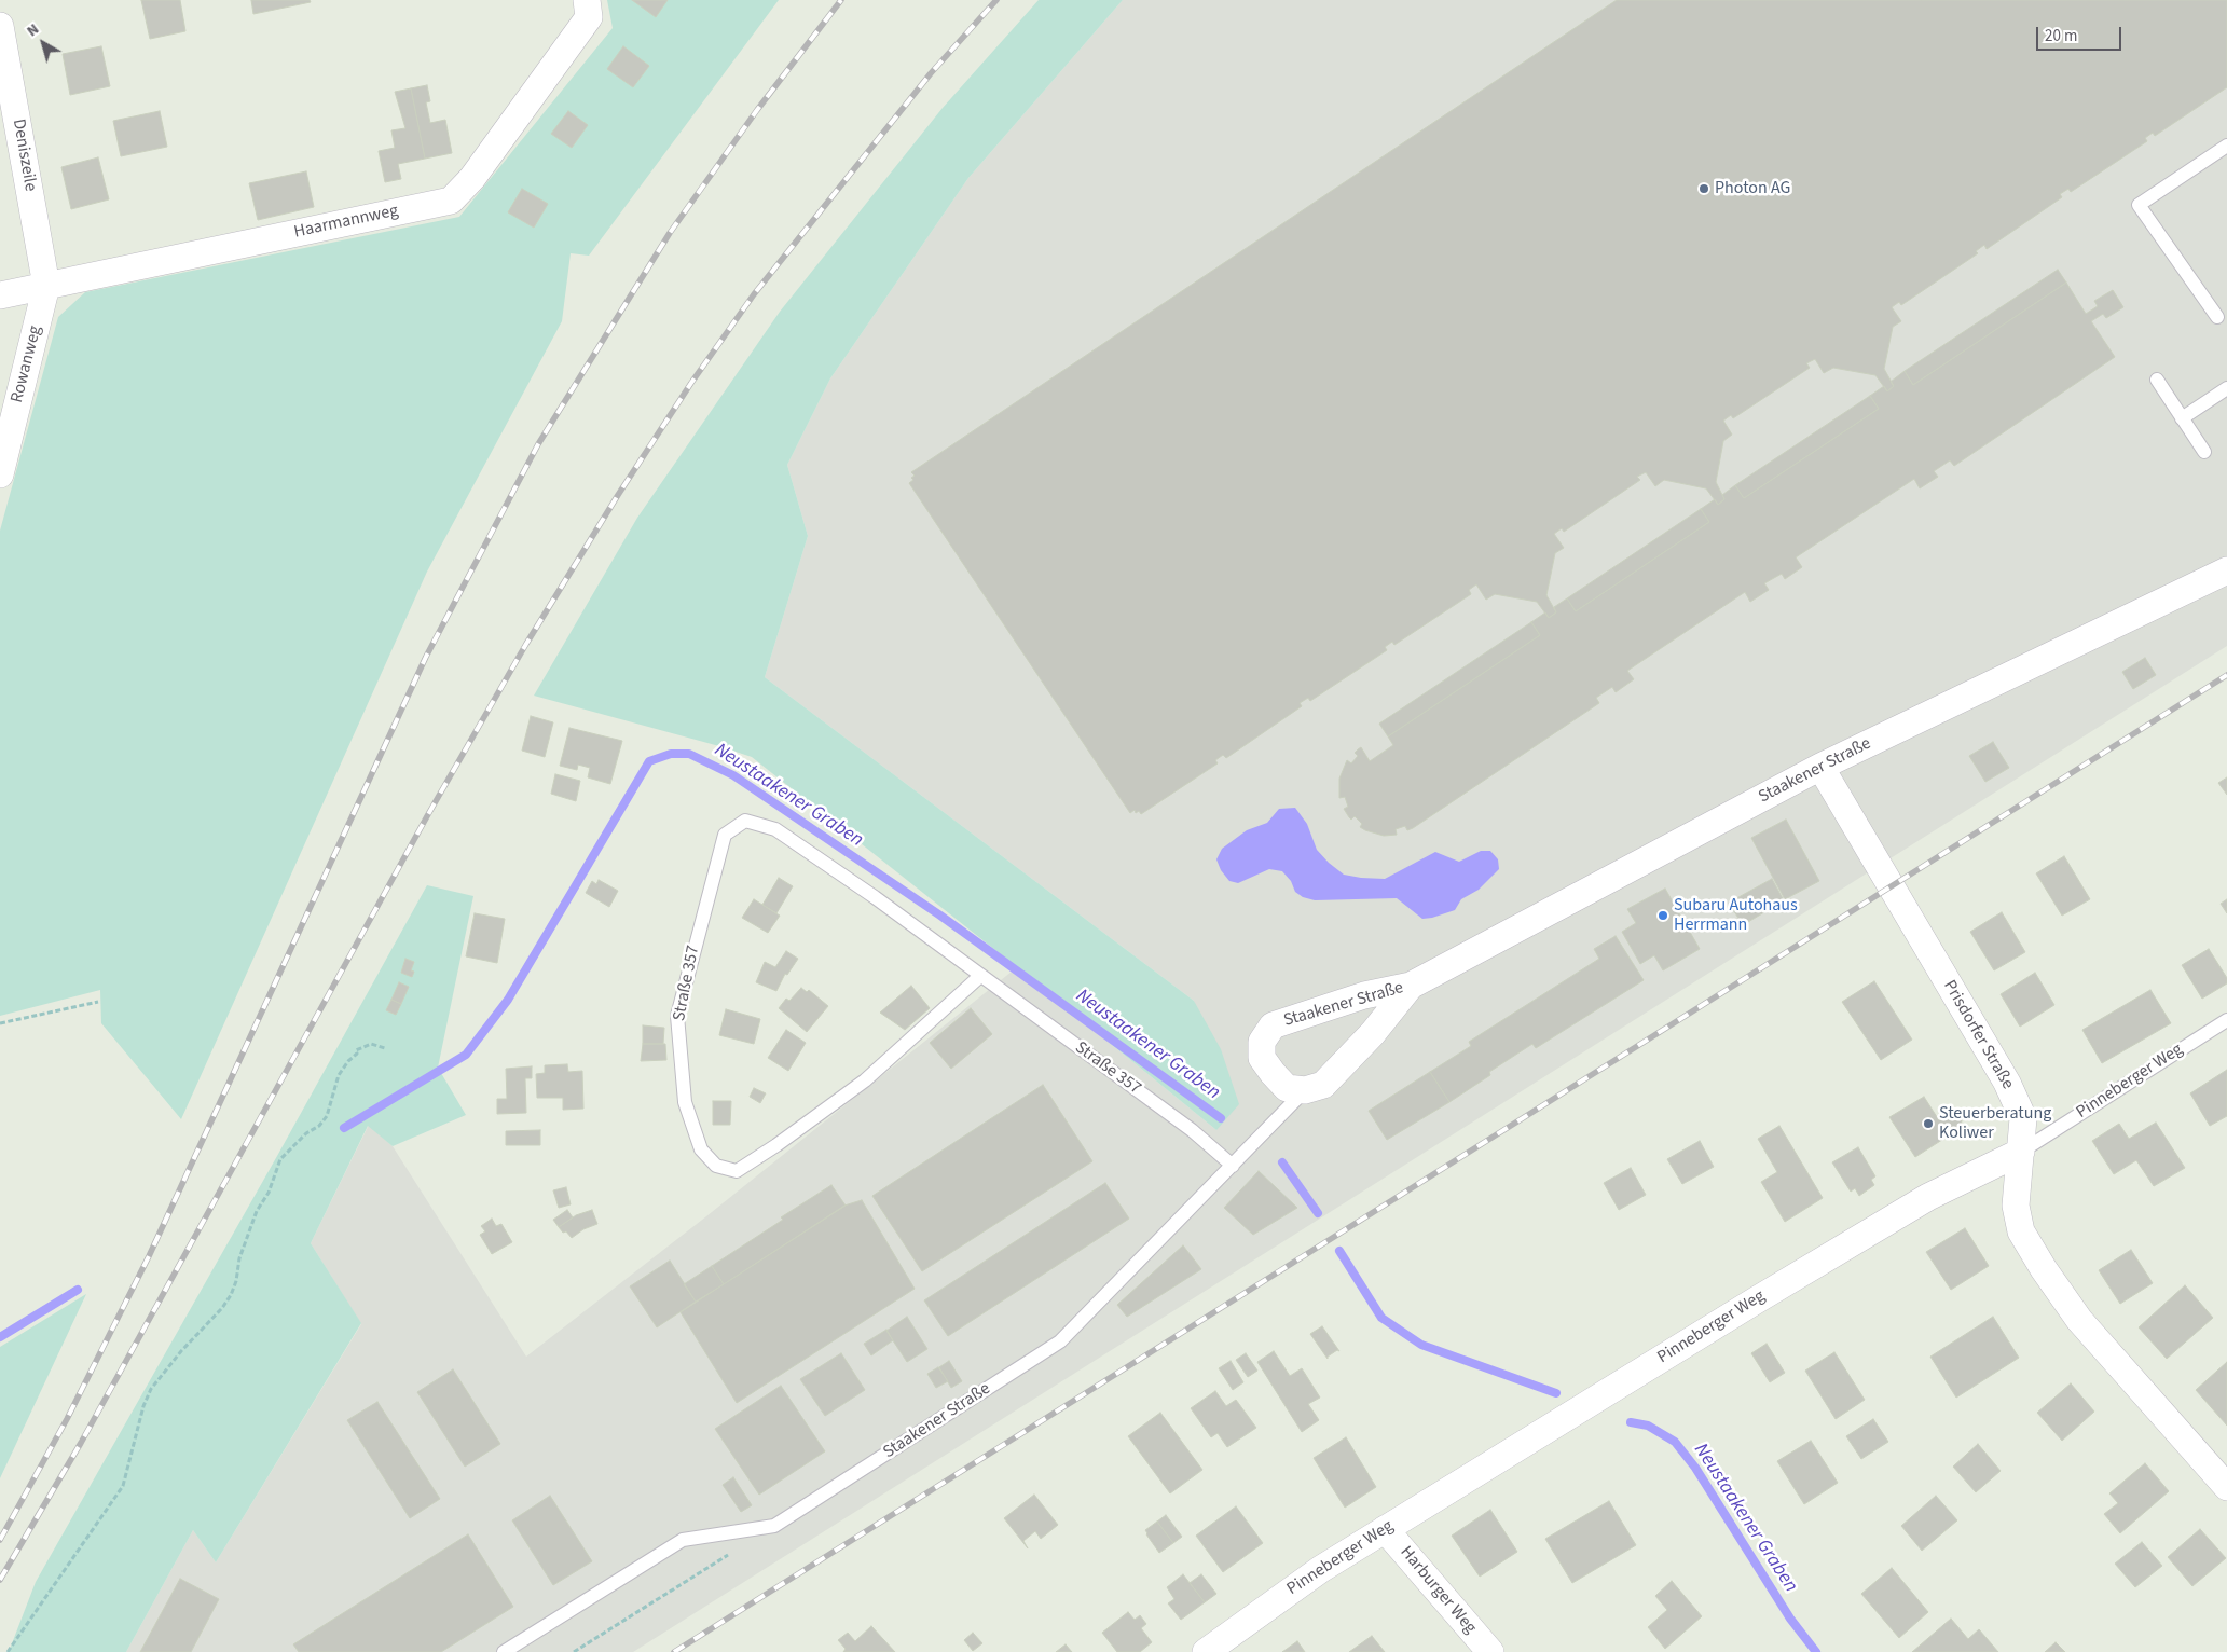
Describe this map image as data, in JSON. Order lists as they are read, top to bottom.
{
  "streets": {
    "street": [
      "Deniszeile",
      "Haarmannweg",
      "Rowanweg",
      "Staakener Straße",
      "Prisdorfer Straße",
      "Pinneberger Weg",
      "Harburger Weg"
    ],
    "lane": ["Straße 357"]
  },
  "crossings": [
    ["Deniszeile", "Haarmannweg"],
    ["Deniszeile", "Rowanweg"],
    ["Haarmannweg", "Rowanweg"],
    ["Staakener Straße", "Straße 357"],
    ["Staakener Straße", "Prisdorfer Straße"],
    ["Prisdorfer Straße", "Pinneberger Weg"],
    ["Pinneberger Weg", "Harburger Weg"]
  ],
  "water": ["Neustaakener Graben"],
  "places": ["Photon AG", "Subaru Autohaus Herrmann", "Steuerberatung Koliwer"],
  "scale_bar": "20 m",
  "north": "top left"
}
